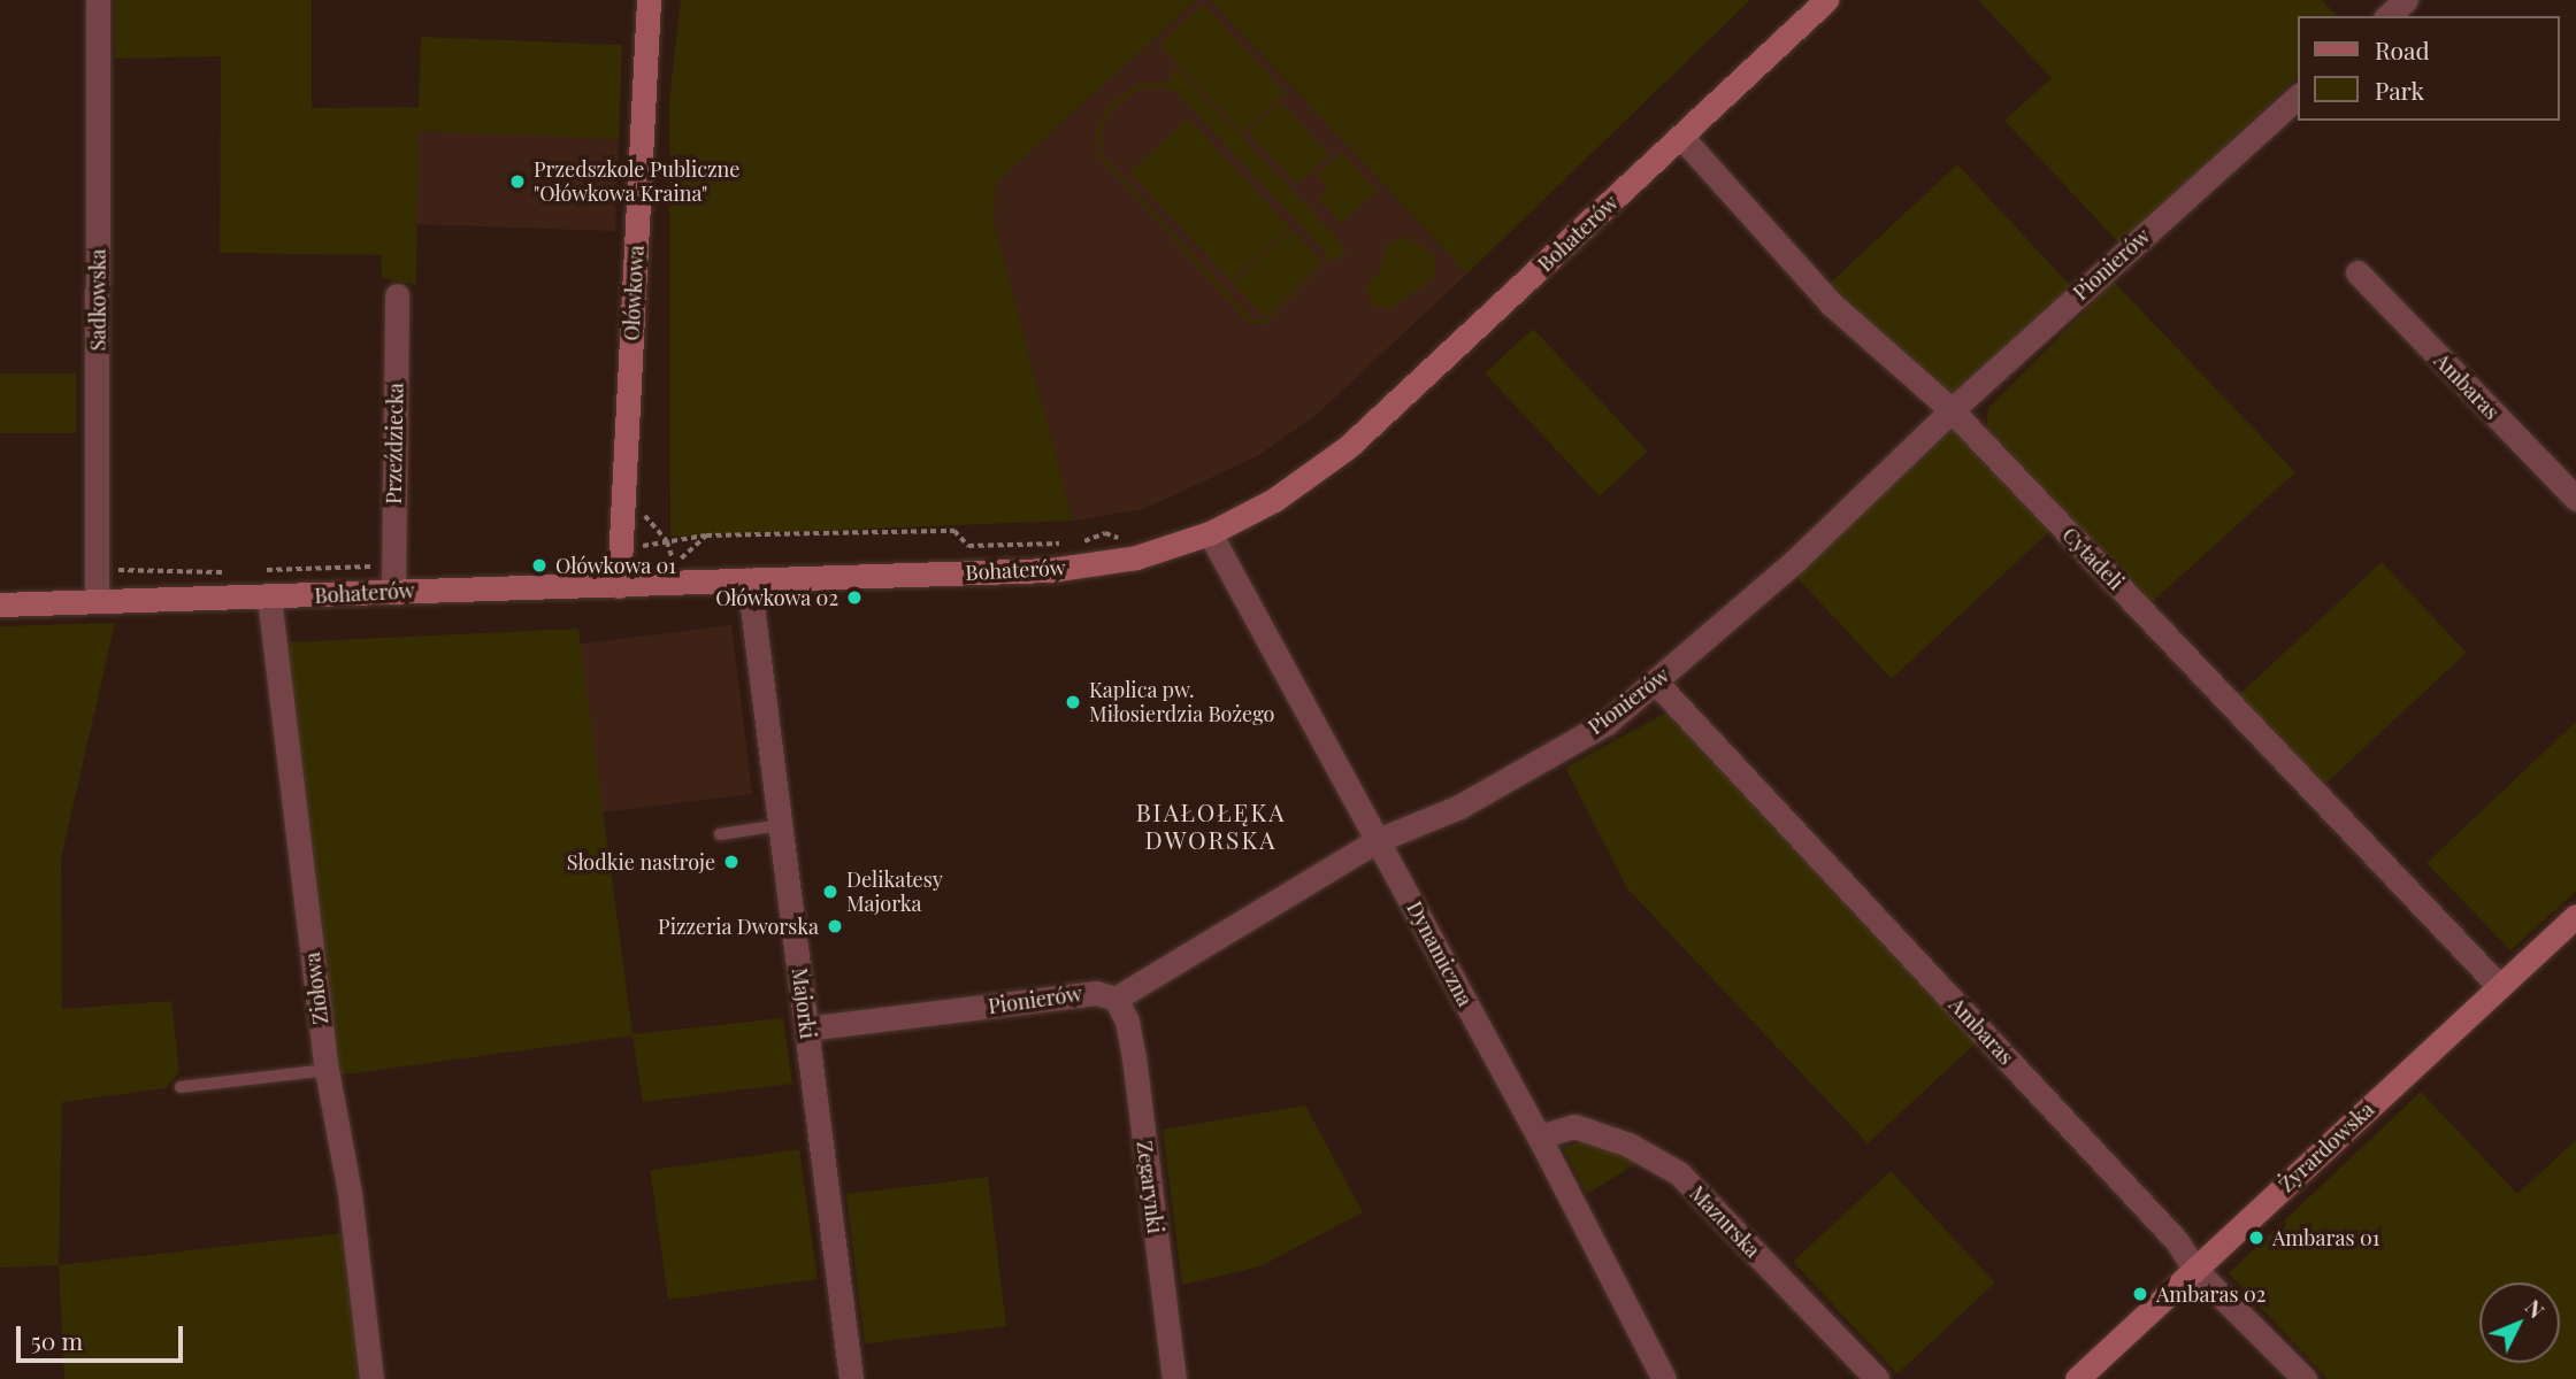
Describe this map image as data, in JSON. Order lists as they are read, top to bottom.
{
  "streets": {
    "street": [
      "Bohaterów",
      "Pionierów",
      "Ołówkowa",
      "Sadkowska",
      "Ambaras",
      "Przeździecka",
      "Cytadeli",
      "Dynamiczna",
      "Ziołowa",
      "Majorki",
      "Żyrardowska",
      "Zegarynki",
      "Mazurska"
    ]
  },
  "crossings": [
    ["Bohaterów", "Ołówkowa"],
    ["Bohaterów", "Sadkowska"],
    ["Bohaterów", "Przeździecka"],
    ["Bohaterów", "Cytadeli"],
    ["Bohaterów", "Dynamiczna"],
    ["Bohaterów", "Ziołowa"],
    ["Bohaterów", "Majorki"],
    ["Pionierów", "Ambaras"],
    ["Pionierów", "Cytadeli"],
    ["Pionierów", "Dynamiczna"],
    ["Pionierów", "Majorki"],
    ["Pionierów", "Zegarynki"],
    ["Ambaras", "Żyrardowska"],
    ["Cytadeli", "Żyrardowska"],
    ["Dynamiczna", "Mazurska"]
  ],
  "districts": ["BIAŁOŁĘKA DWORSKA"],
  "places": [
    "Przedszkole Publiczne \"Ołówkowa Kraina\"",
    "Ołówkowa 01",
    "Ołówkowa 02",
    "Kaplica pw. Miłosierdzia Bożego",
    "Słodkie nastroje",
    "Delikatesy Majorka",
    "Pizzeria Dworska",
    "Ambaras 01",
    "Ambaras 02"
  ],
  "legend": ["Road", "Park"],
  "scale_bar": "50 m",
  "north": "top right"
}
